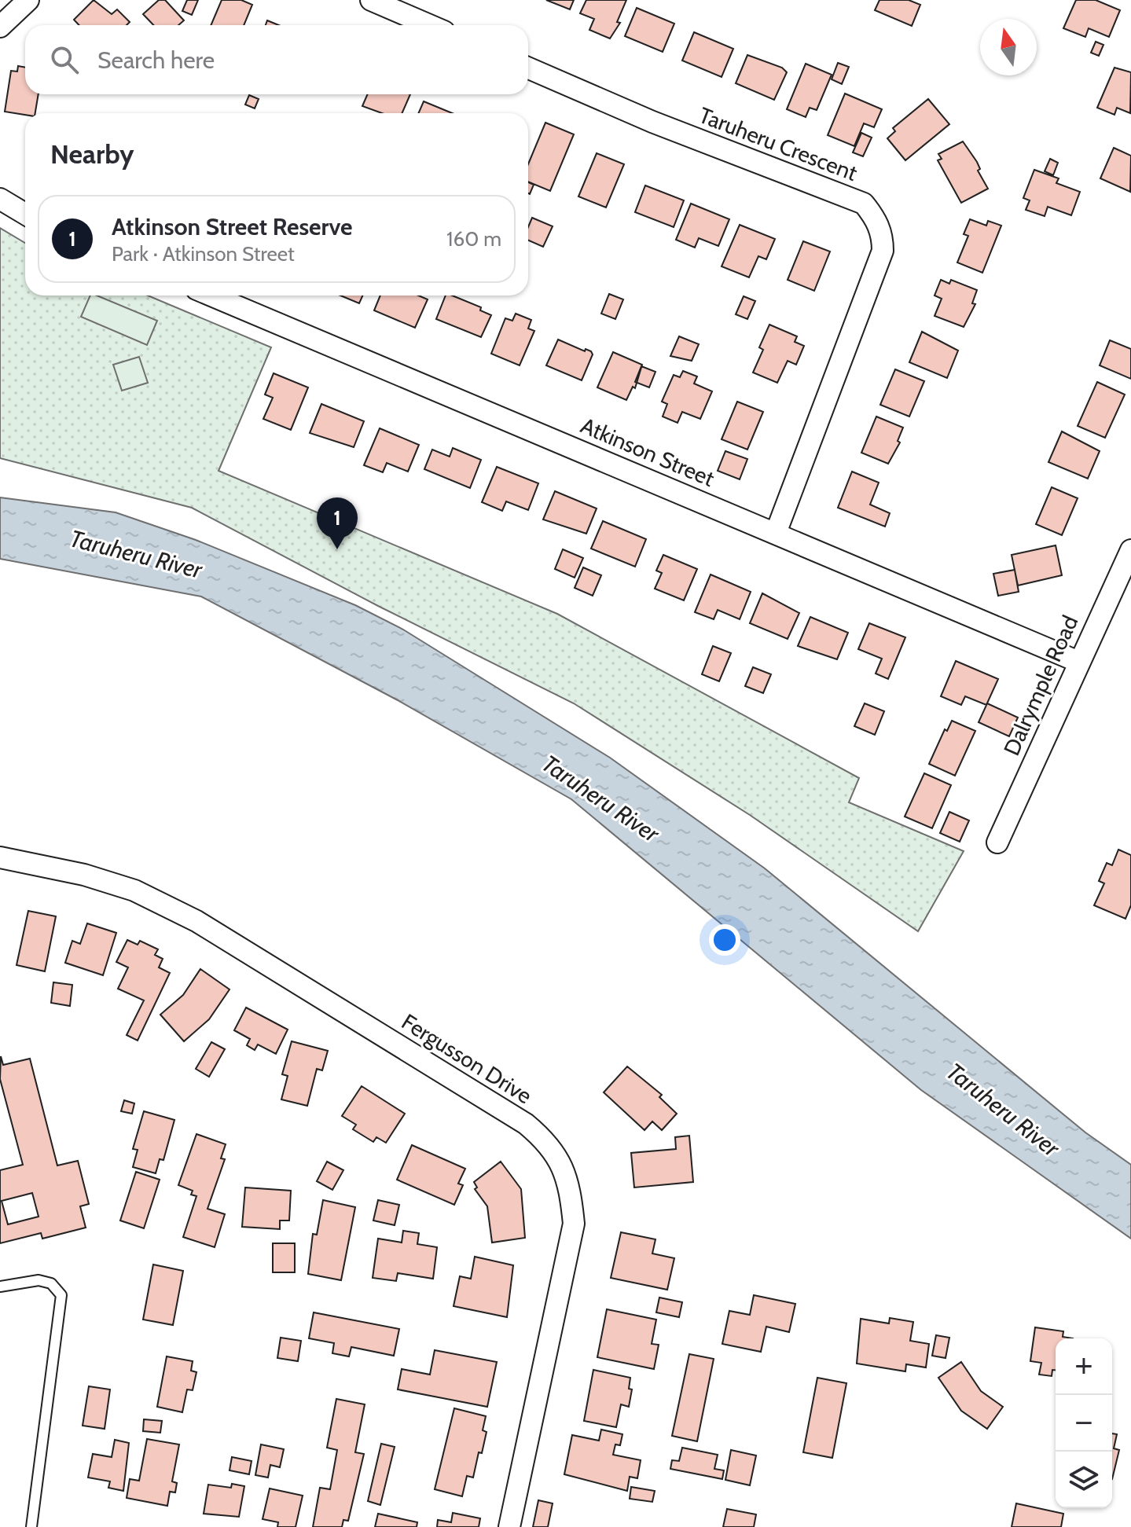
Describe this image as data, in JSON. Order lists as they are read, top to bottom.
{
  "streets": {
    "street": [
      "Taruheru Crescent",
      "Atkinson Street",
      "Dalrymple Road",
      "Fergusson Drive"
    ]
  },
  "crossings": [
    ["Taruheru Crescent", "Atkinson Street"],
    ["Atkinson Street", "Dalrymple Road"]
  ],
  "water": ["Taruheru River"],
  "north": "top",
  "page": {
    "search": "Search here",
    "heading": "Nearby",
    "list": [
      {
        "mark": "1",
        "name": "Atkinson Street Reserve",
        "note": "Park · Atkinson Street",
        "value": "160 m"
      }
    ],
    "pins": "1",
    "map_buttons": ["+", "−"]
  }
}
